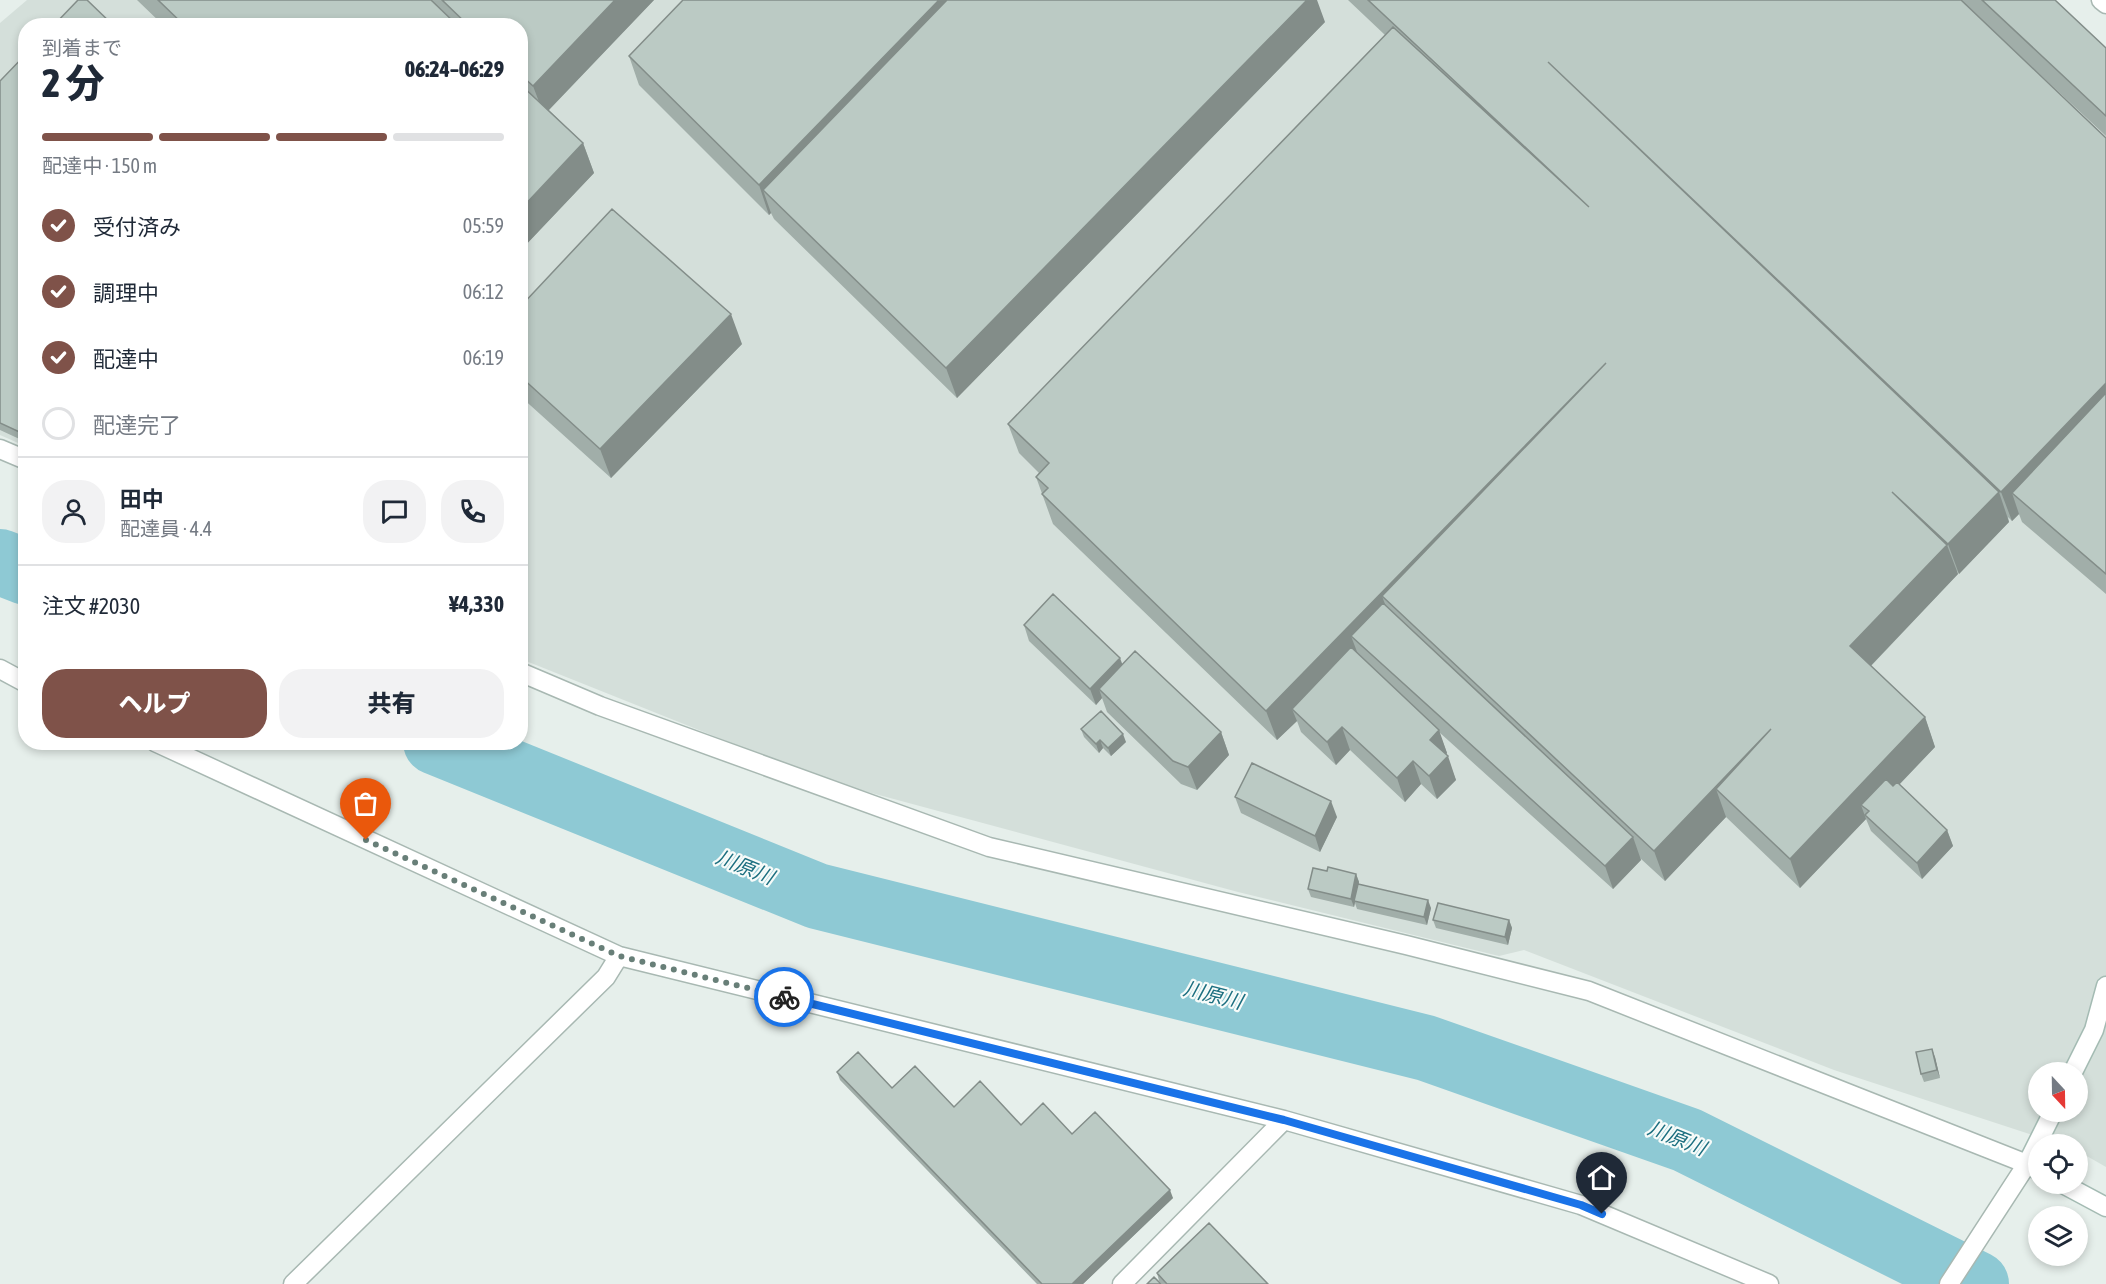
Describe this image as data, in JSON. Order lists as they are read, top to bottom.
{
  "water": ["川原川"],
  "north": "bottom",
  "page": {
    "heading": ["2 分", "到着まで", "06:24–06:29"],
    "panel": [
      "田中",
      "配達員 · 4.4",
      "注文 #2030",
      "¥4,330"
    ],
    "bar": "配達中 · 150 m",
    "list": [
      ["受付済み", "05:59"],
      ["調理中", "06:12"],
      ["配達中", "06:19"],
      "配達完了"
    ],
    "buttons": ["ヘルプ", "共有"]
  }
}
